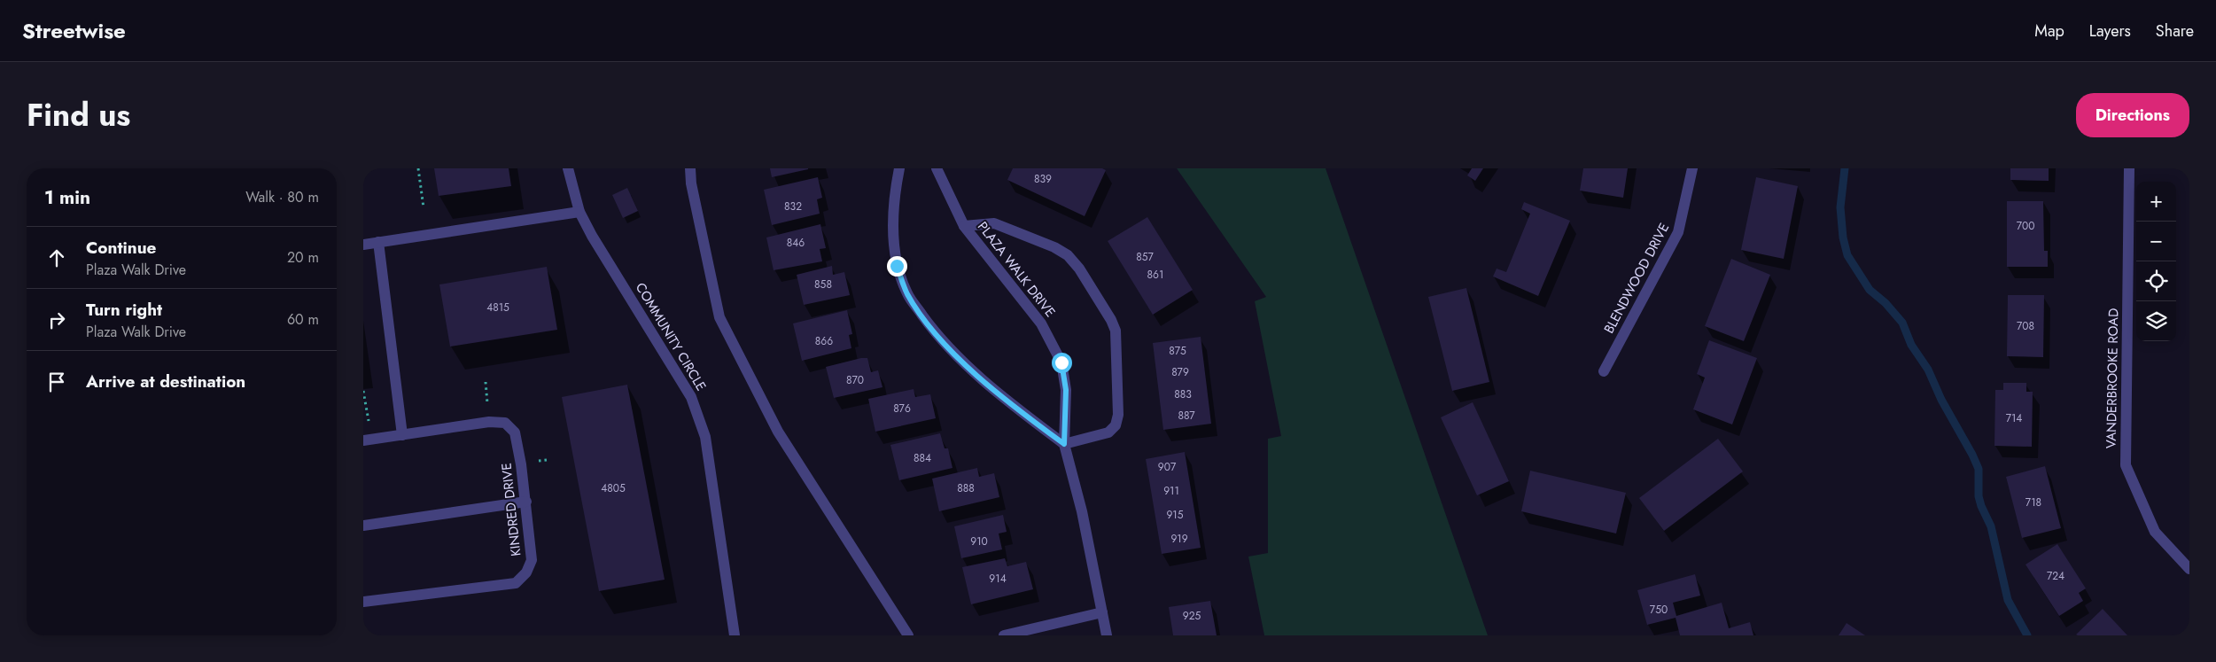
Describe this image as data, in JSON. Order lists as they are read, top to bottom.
{
  "streets": {
    "street": [
      "PLAZA WALK DRIVE",
      "BLENDWOOD DRIVE",
      "COMMUNITY CIRCLE",
      "VANDERBROOKE ROAD",
      "KINDRED DRIVE"
    ]
  },
  "house_numbers": [
    "839",
    "832",
    "700",
    "846",
    "857",
    "861",
    "858",
    "4815",
    "708",
    "866",
    "875",
    "879",
    "870",
    "883",
    "876",
    "887",
    "714",
    "884",
    "907",
    "4805",
    "888",
    "911",
    "718",
    "915",
    "919",
    "910",
    "724",
    "914",
    "750",
    "925"
  ],
  "page": {
    "header": "Streetwise",
    "nav": ["Map", "Layers", "Share"],
    "title": "Find us",
    "buttons": "Directions",
    "heading": ["1 min", "Walk · 80 m"],
    "map_buttons": ["+", "−"],
    "list": [
      ["Continue", "Plaza Walk Drive", "20 m"],
      ["Turn right", "Plaza Walk Drive", "60 m"],
      "Arrive at destination"
    ]
  }
}
